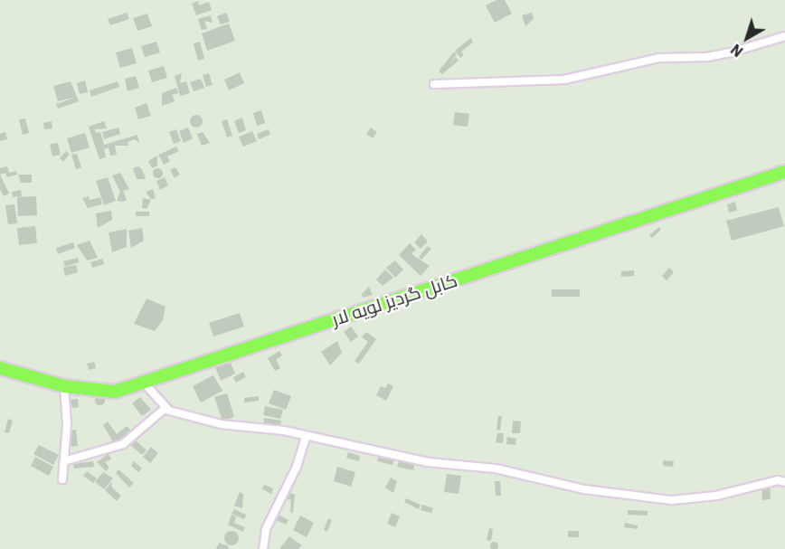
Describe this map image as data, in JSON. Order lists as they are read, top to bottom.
{
  "streets": {
    "highway": ["کابل گردیز لویه لار"]
  },
  "north": "bottom left"
}
